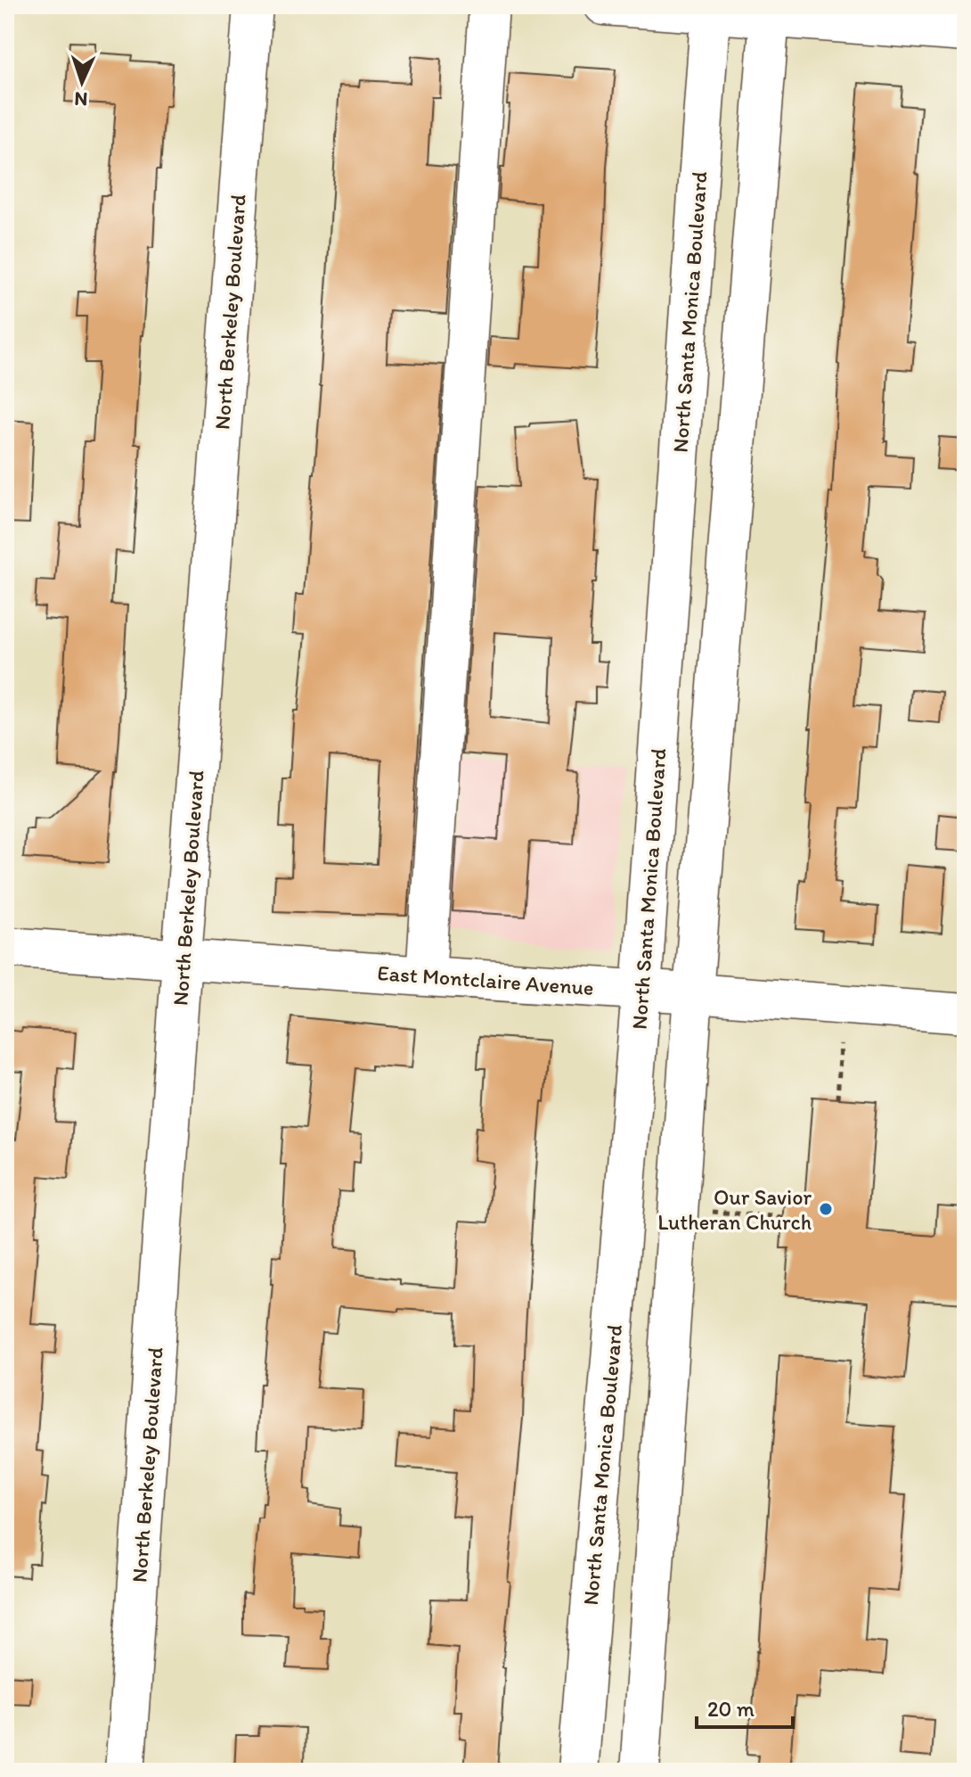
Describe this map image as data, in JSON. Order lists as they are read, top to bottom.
{
  "streets": {
    "street": ["North Berkeley Boulevard", "North Santa Monica Boulevard", "East Montclaire Avenue"]
  },
  "crossings": [
    ["North Berkeley Boulevard", "East Montclaire Avenue"],
    ["North Santa Monica Boulevard", "East Montclaire Avenue"]
  ],
  "places": ["Our Savior Lutheran Church"],
  "scale_bar": "20 m",
  "north": "bottom"
}
